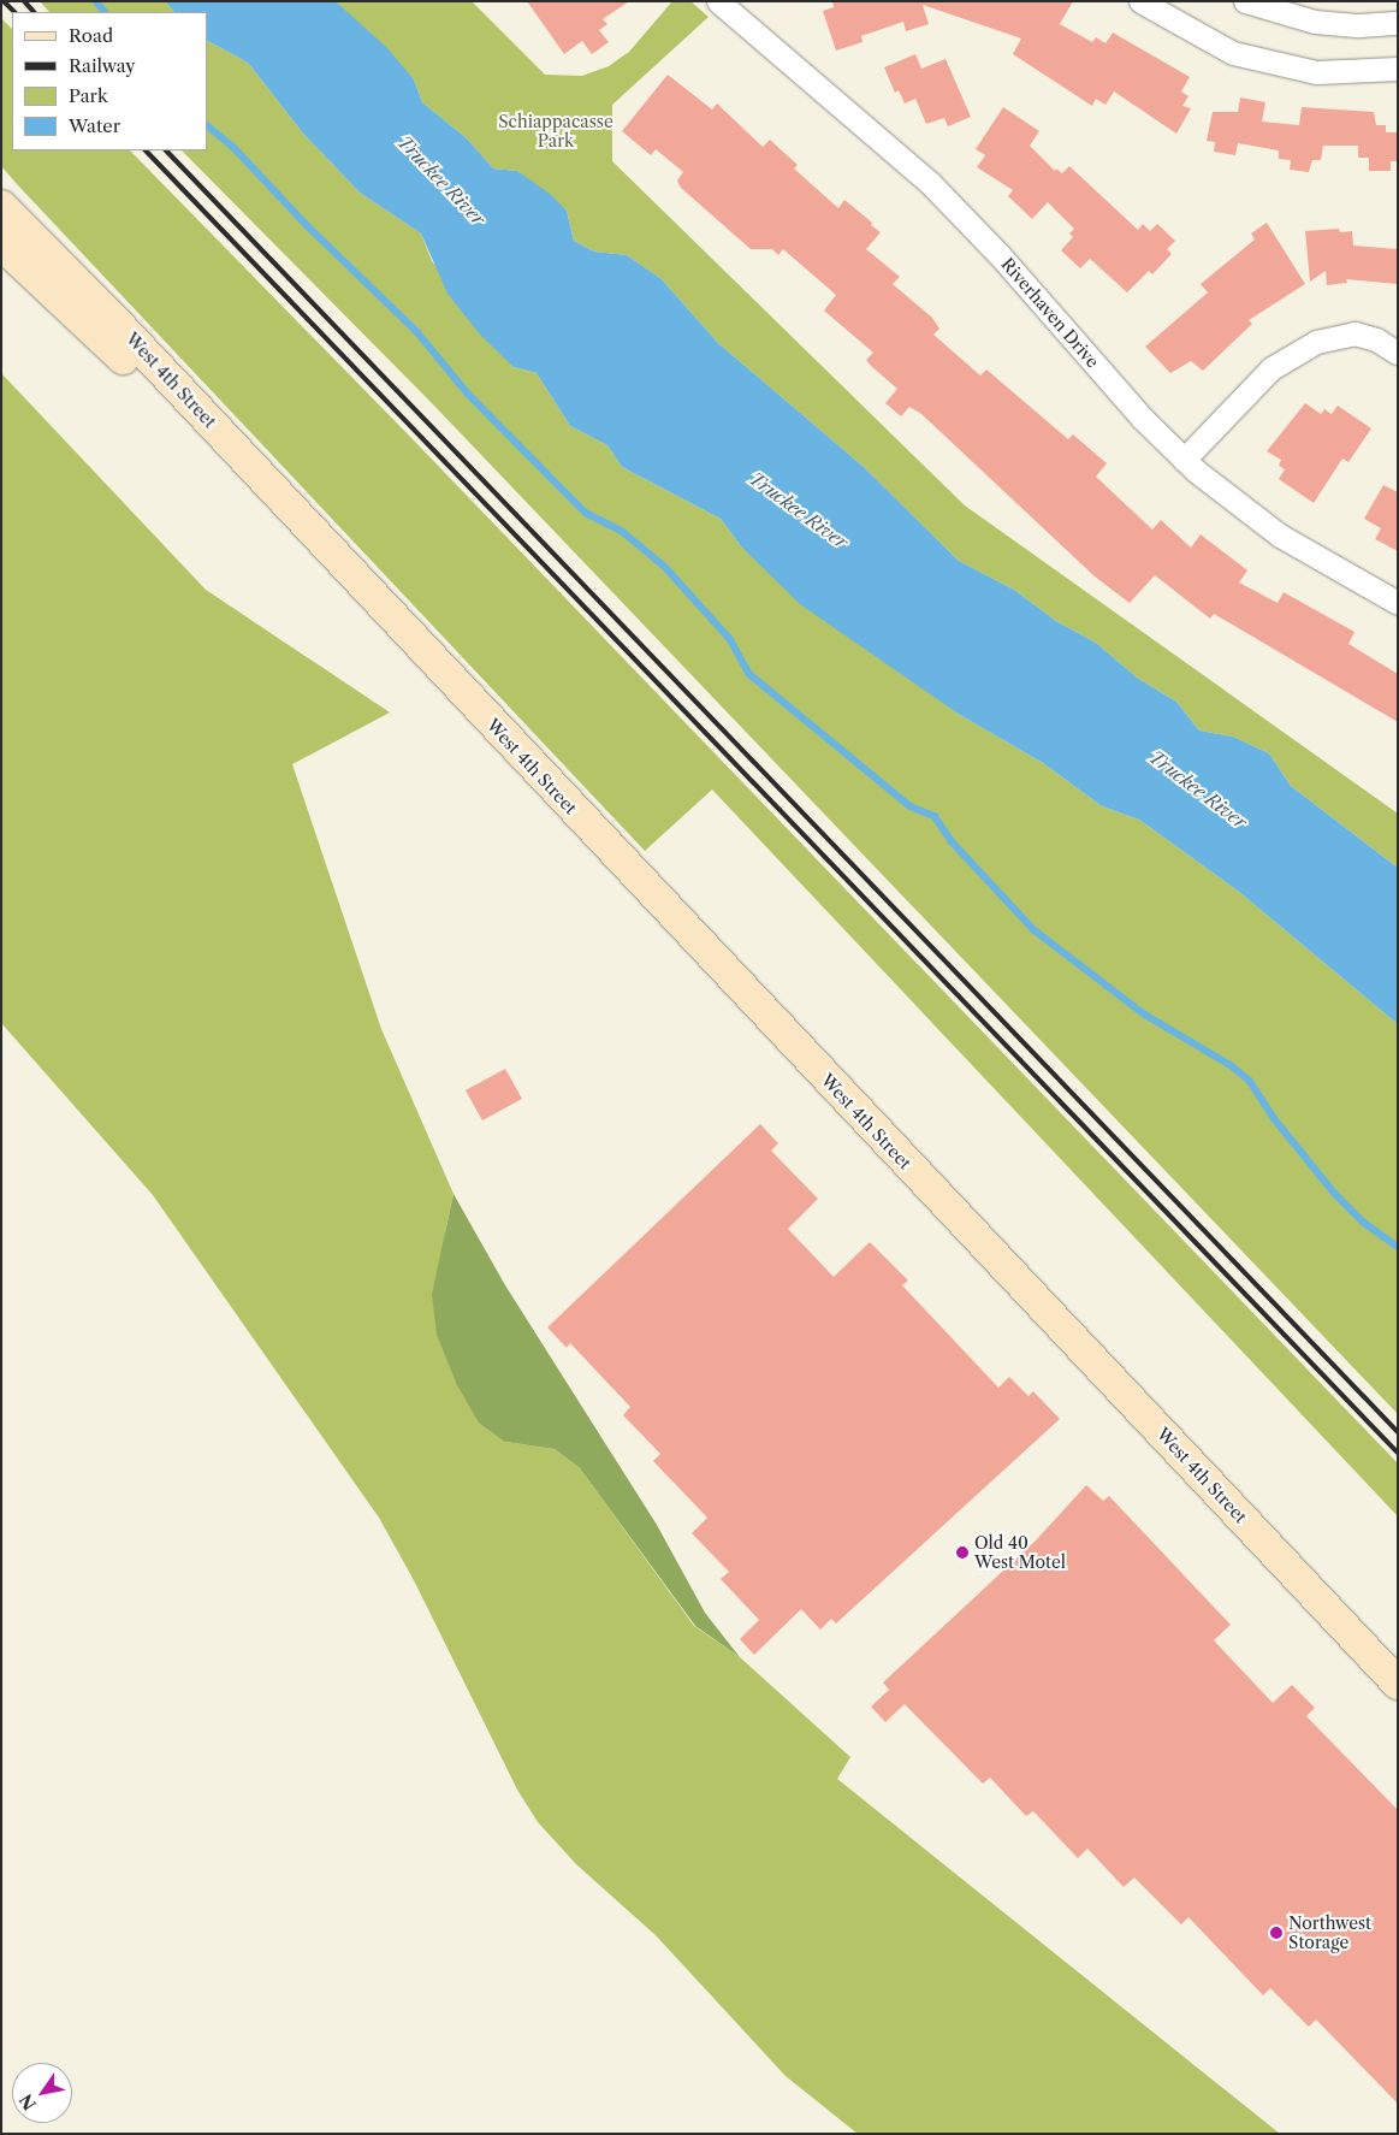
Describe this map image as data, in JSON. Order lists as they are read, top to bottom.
{
  "streets": {
    "main road": ["West 4th Street"],
    "street": ["Riverhaven Drive"]
  },
  "water": ["Truckee River"],
  "parks": ["Schiappacasse Park"],
  "places": ["Old 40 West Motel", "Northwest Storage"],
  "legend": [
    "Road",
    "Railway",
    "Park",
    "Water"
  ],
  "north": "bottom left"
}
